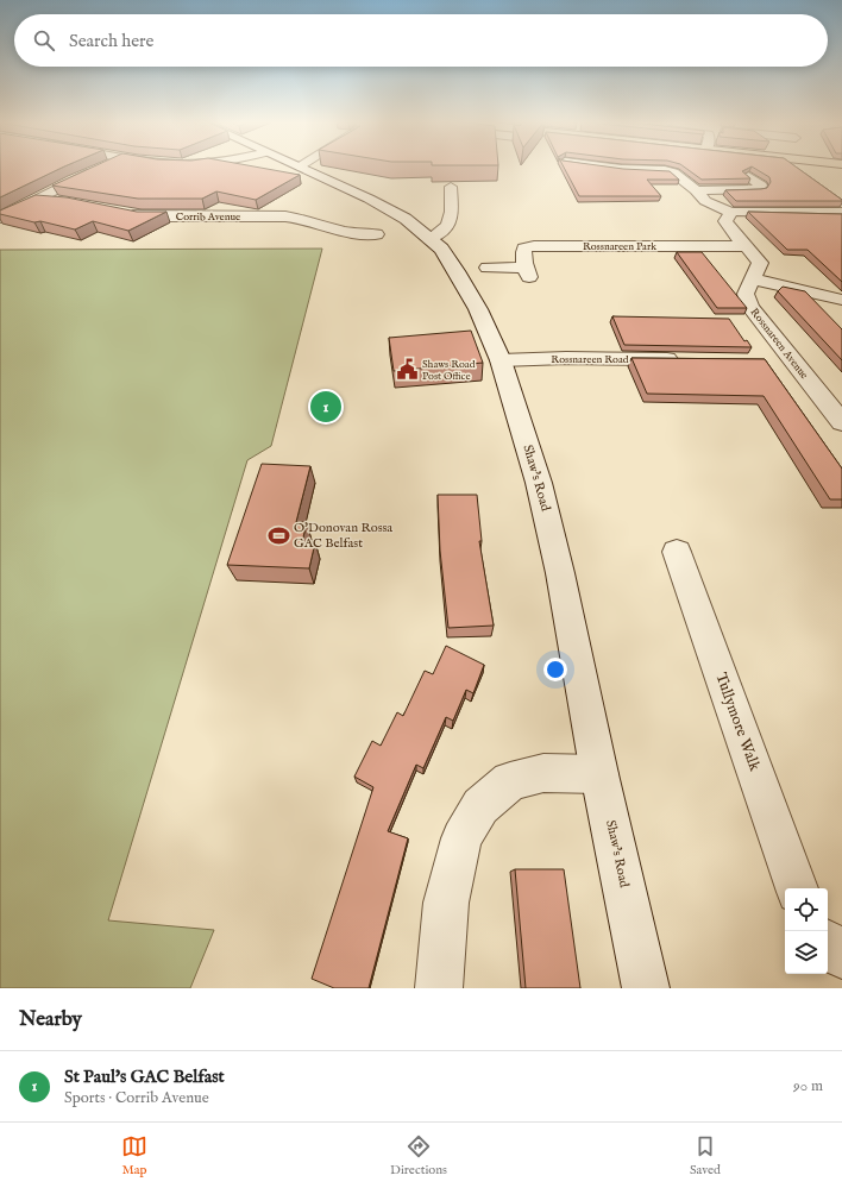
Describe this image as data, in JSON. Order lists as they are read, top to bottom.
{
  "streets": {
    "street": [
      "Corrib Avenue",
      "Rossnareen Park",
      "Rossnareen Avenue",
      "Rossnareen Road",
      "Shaw's Road",
      "Tullymore Walk"
    ]
  },
  "crossings": [
    ["Rossnareen Park", "Rossnareen Avenue"],
    ["Rossnareen Road", "Shaw's Road"]
  ],
  "places": {
    "public building": ["Shaws Road Post Office"],
    "sports": ["O'Donovan Rossa GAC Belfast"]
  },
  "page": {
    "search": "Search here",
    "pins": "1",
    "heading": "Nearby",
    "list": [
      {
        "mark": "1",
        "name": "St Paul's GAC Belfast",
        "note": "Sports · Corrib Avenue",
        "value": "90 m"
      }
    ],
    "nav": ["Map", "Directions", "Saved"]
  }
}
